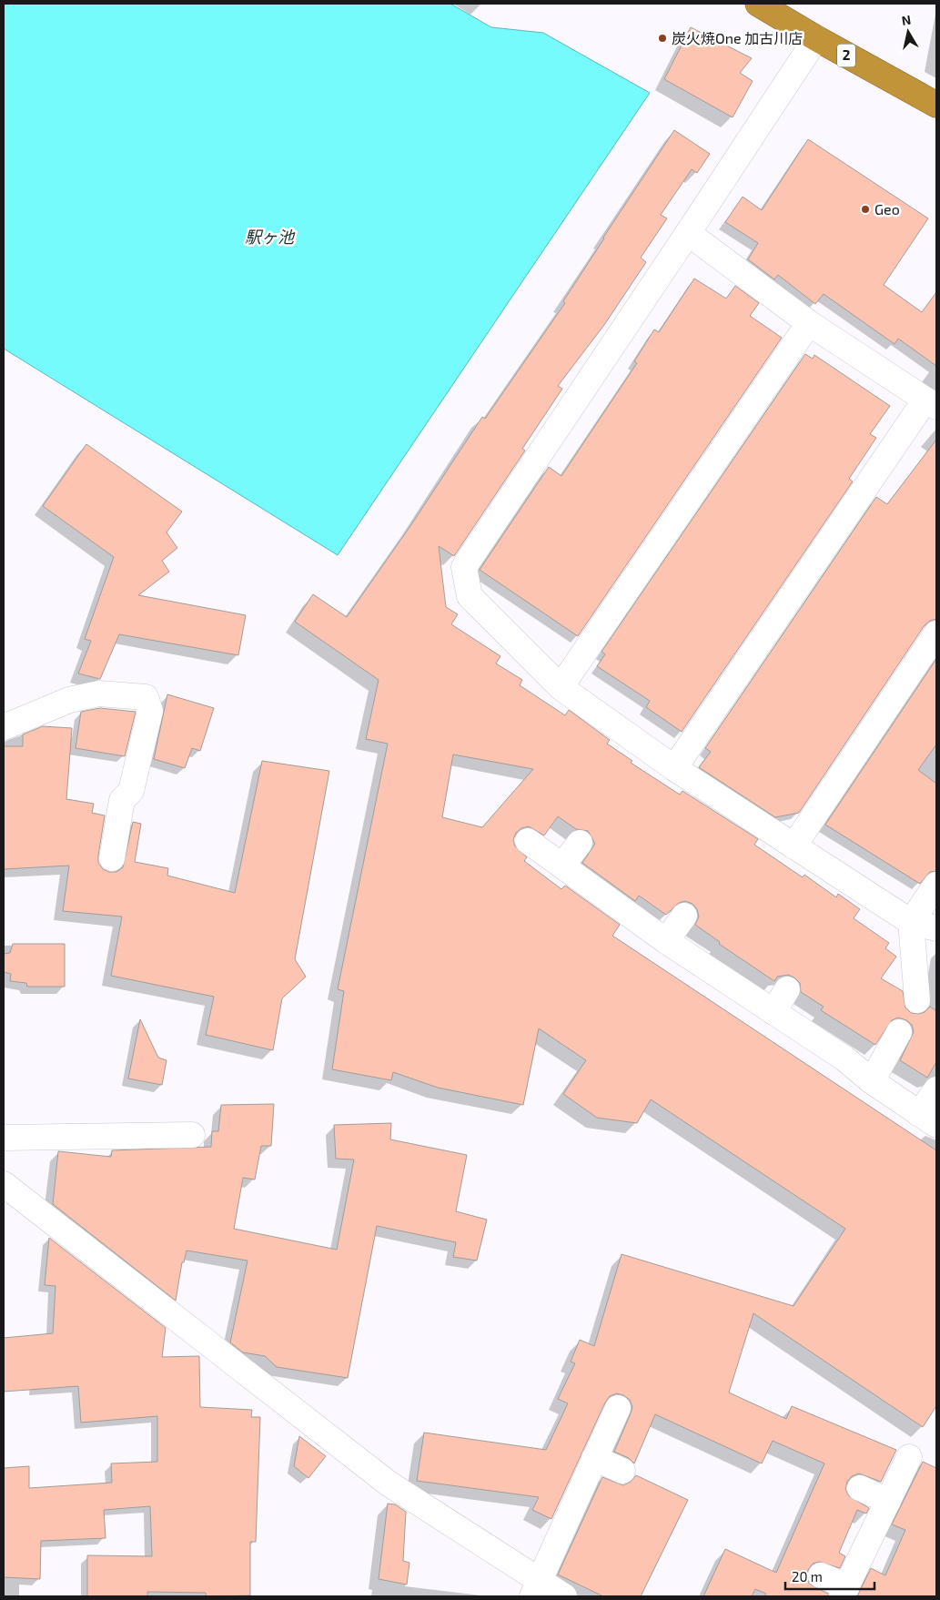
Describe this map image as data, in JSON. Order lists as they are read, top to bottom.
{
  "streets": {
    "highway": ["2"]
  },
  "water": ["駅ヶ池"],
  "places": ["炭火焼One 加古川店", "Geo"],
  "scale_bar": "20 m",
  "north": "top"
}
